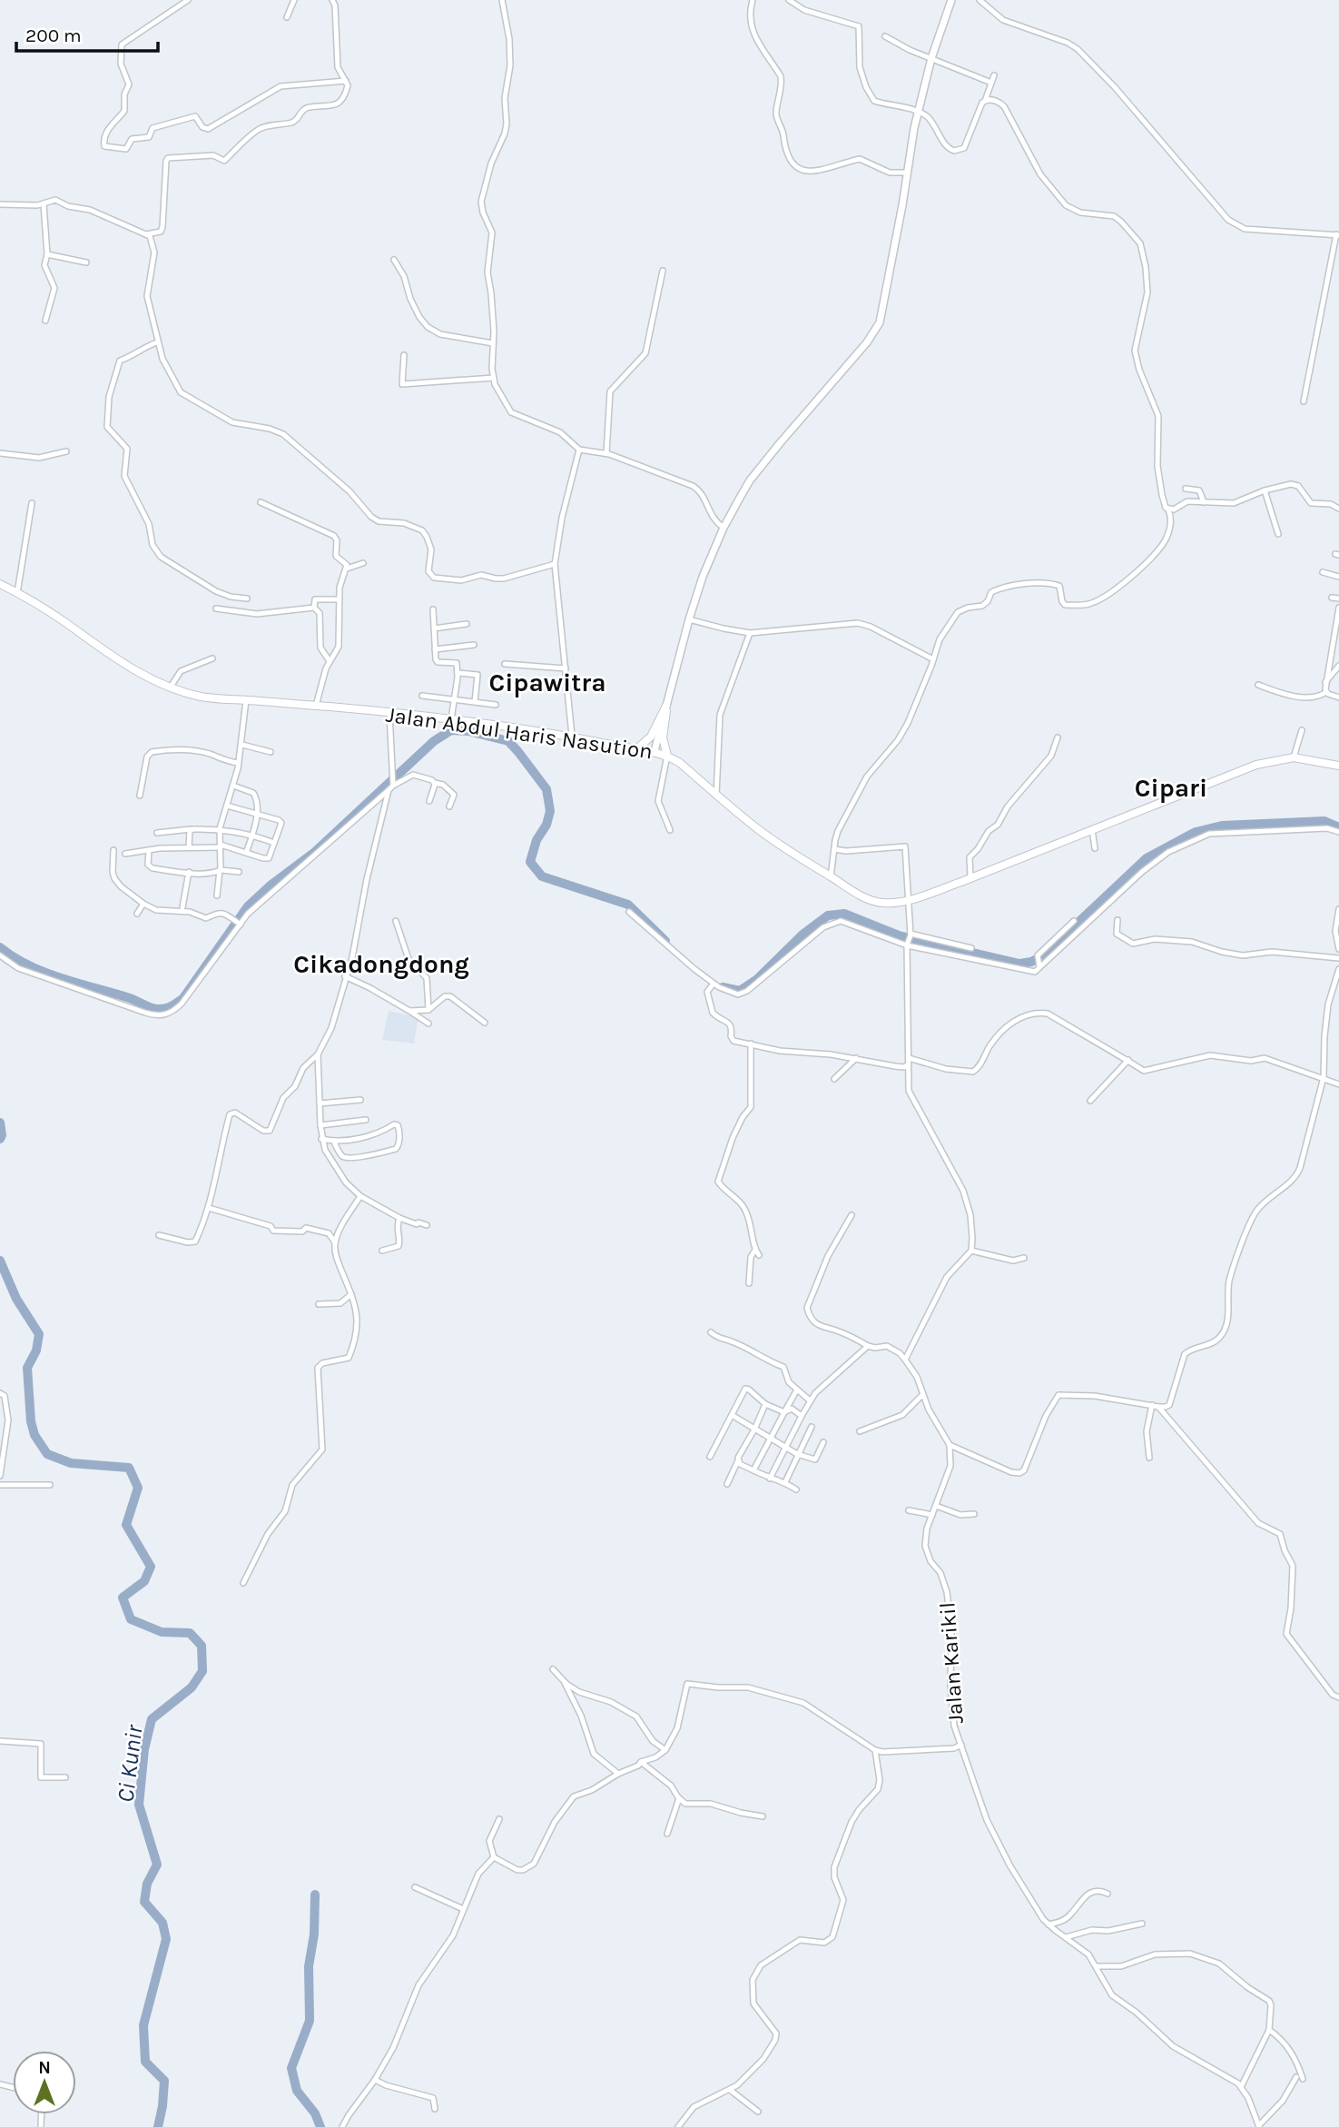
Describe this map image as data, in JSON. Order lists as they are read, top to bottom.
{
  "streets": {
    "main road": ["Jalan Abdul Haris Nasution"],
    "street": ["Jalan Karikil"]
  },
  "districts": ["Cipawitra", "Cipari", "Cikadongdong"],
  "water": ["Ci Kunir"],
  "scale_bar": "200 m",
  "north": "top"
}
